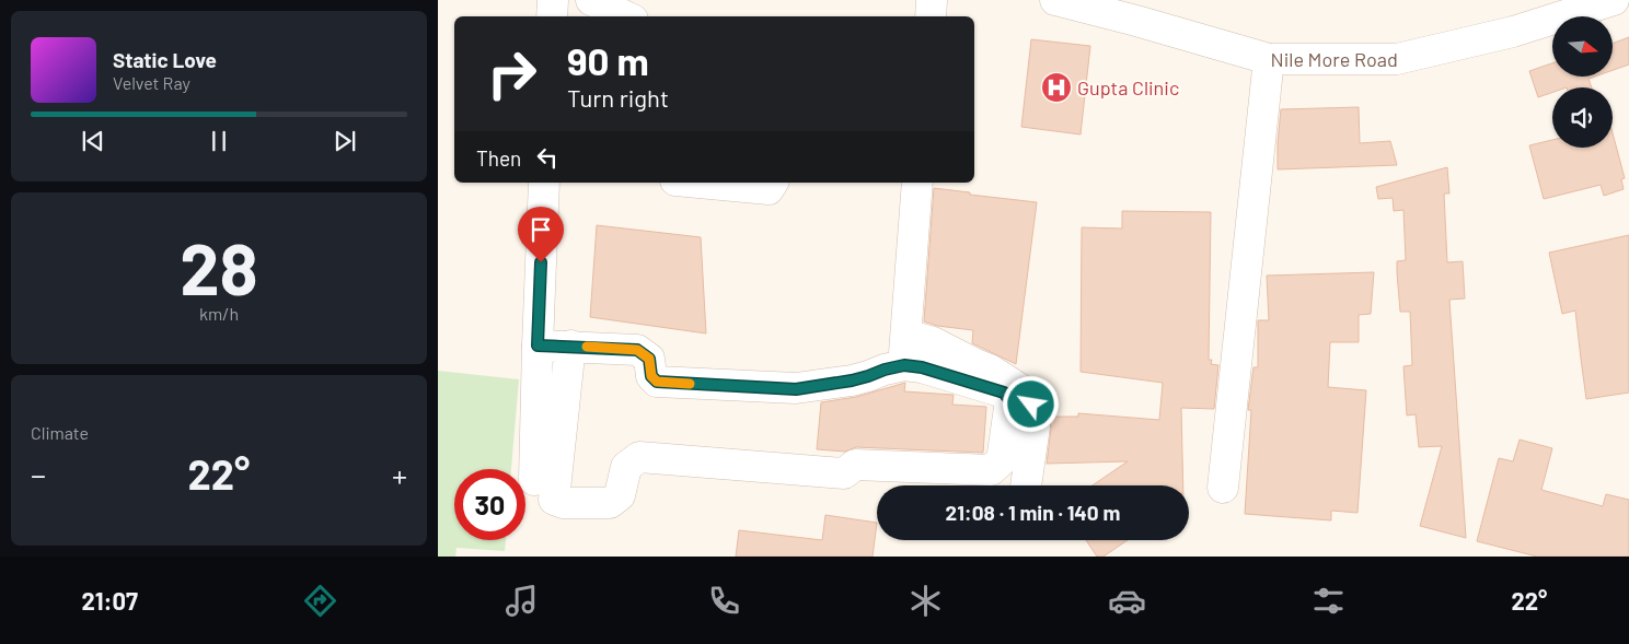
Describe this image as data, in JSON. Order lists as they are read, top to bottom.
{
  "streets": {
    "street": ["Nile More Road"]
  },
  "places": {
    "hospital": ["Gupta Clinic"]
  },
  "north": "right",
  "page": {
    "turn": ["90 m", "Turn right"],
    "song": ["Static Love", "Velvet Ray"],
    "then": "Then",
    "tile": [
      ["28", "km/h"],
      "Climate"
    ],
    "heat": ["−", "22°", "+"],
    "limit": "30",
    "trip": "21:08 · 1 min · 140 m",
    "tabs": ["21:07", "22°"]
  }
}
